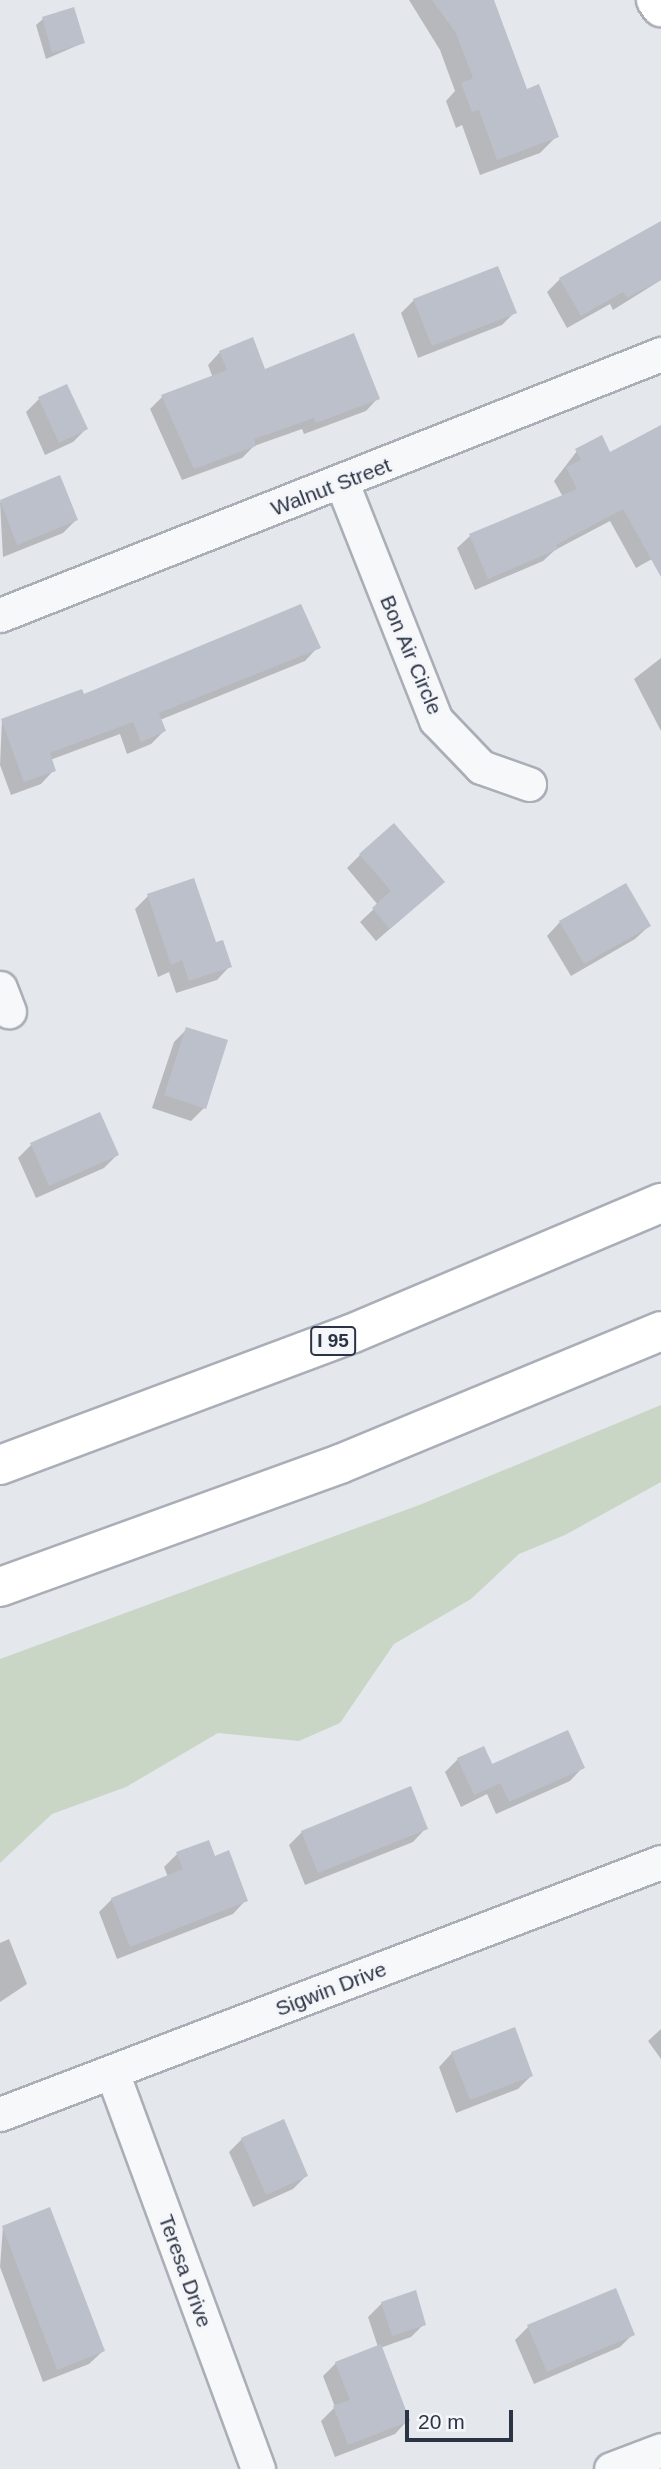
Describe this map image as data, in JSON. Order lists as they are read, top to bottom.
{
  "streets": {
    "main road": ["I 95"],
    "street": [
      "Walnut Street",
      "Bon Air Circle",
      "Sigwin Drive",
      "Teresa Drive"
    ]
  },
  "crossings": [
    ["Walnut Street", "Bon Air Circle"],
    ["Sigwin Drive", "Teresa Drive"]
  ],
  "scale_bar": "20 m"
}
